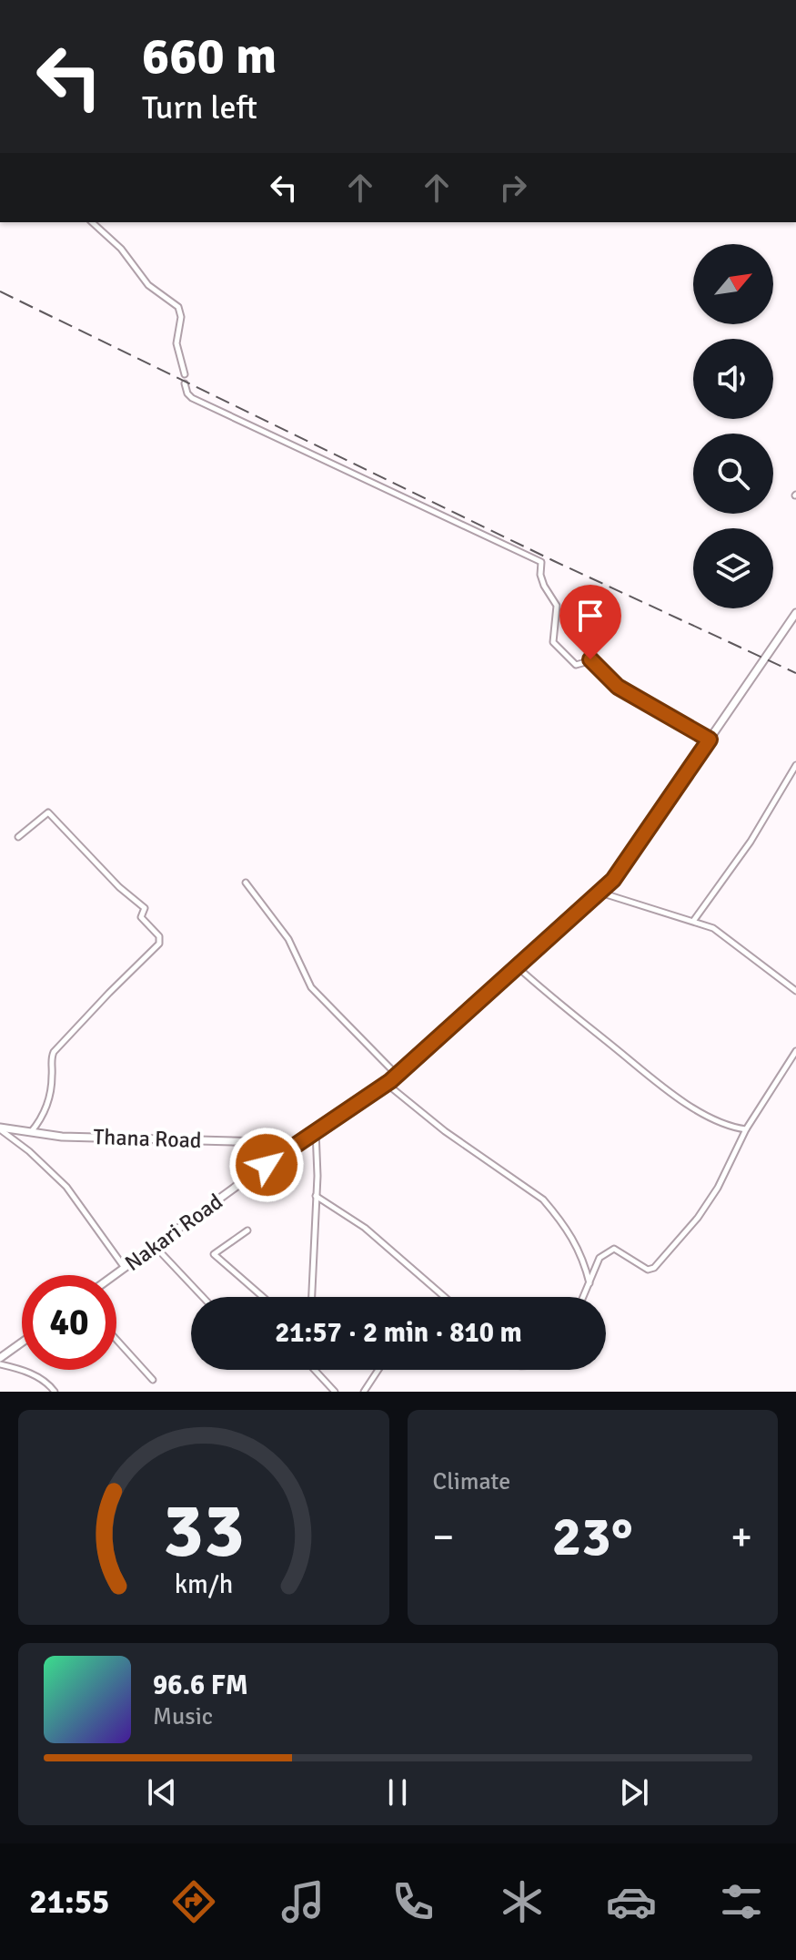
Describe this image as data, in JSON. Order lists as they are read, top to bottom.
{
  "streets": {
    "street": ["Thana Road", "Nakari Road"]
  },
  "crossings": [
    ["Thana Road", "Nakari Road"]
  ],
  "north": "top right",
  "page": {
    "turn": ["660 m", "Turn left"],
    "limit": "40",
    "trip": "21:57 · 2 min · 810 m",
    "tile": "Climate",
    "heat": ["−", "23°", "+"],
    "song": ["96.6 FM", "Music"],
    "tabs": "21:55",
    "gauge": ["33", "km/h"]
  }
}
